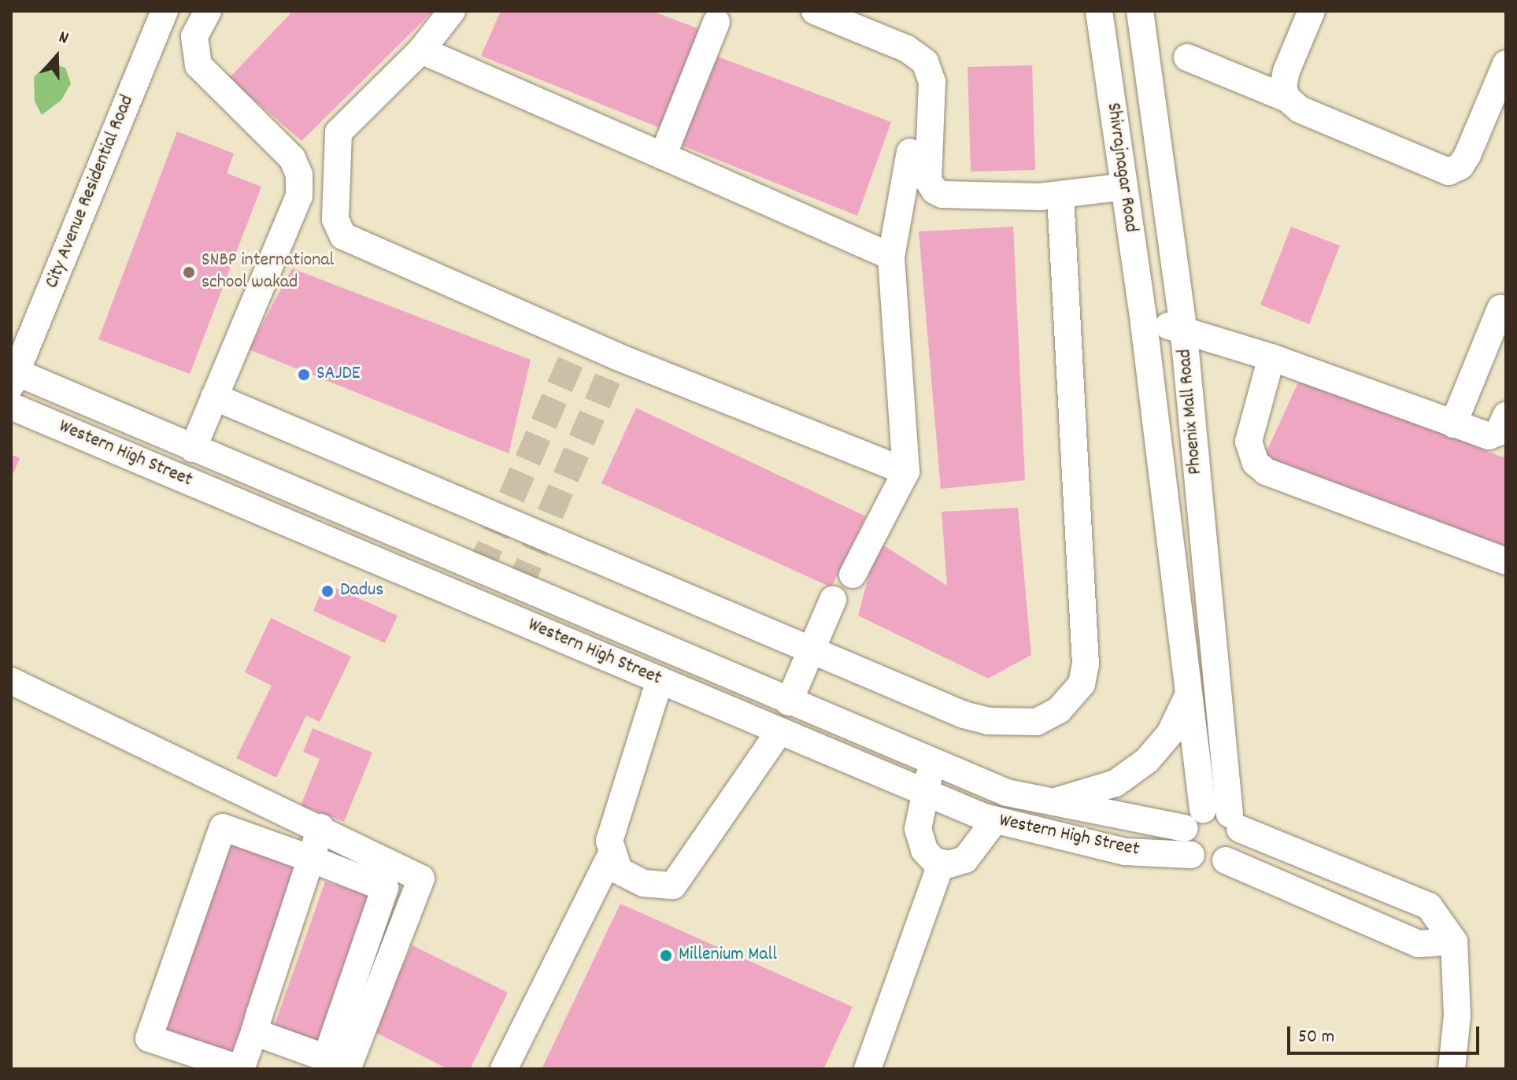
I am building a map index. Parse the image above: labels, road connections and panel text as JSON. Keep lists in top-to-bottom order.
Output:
{
  "streets": {
    "street": [
      "Shivrajnagar Road",
      "City Avenue Residential Road",
      "Phoenix Mall Road",
      "Western High Street"
    ]
  },
  "crossings": [
    ["Shivrajnagar Road", "Phoenix Mall Road"],
    ["City Avenue Residential Road", "Western High Street"],
    ["Phoenix Mall Road", "Western High Street"]
  ],
  "places": [
    "SNBP international school wakad",
    "SAJDE",
    "Dadus",
    "Millenium Mall"
  ],
  "scale_bar": "50 m",
  "north": "top"
}
